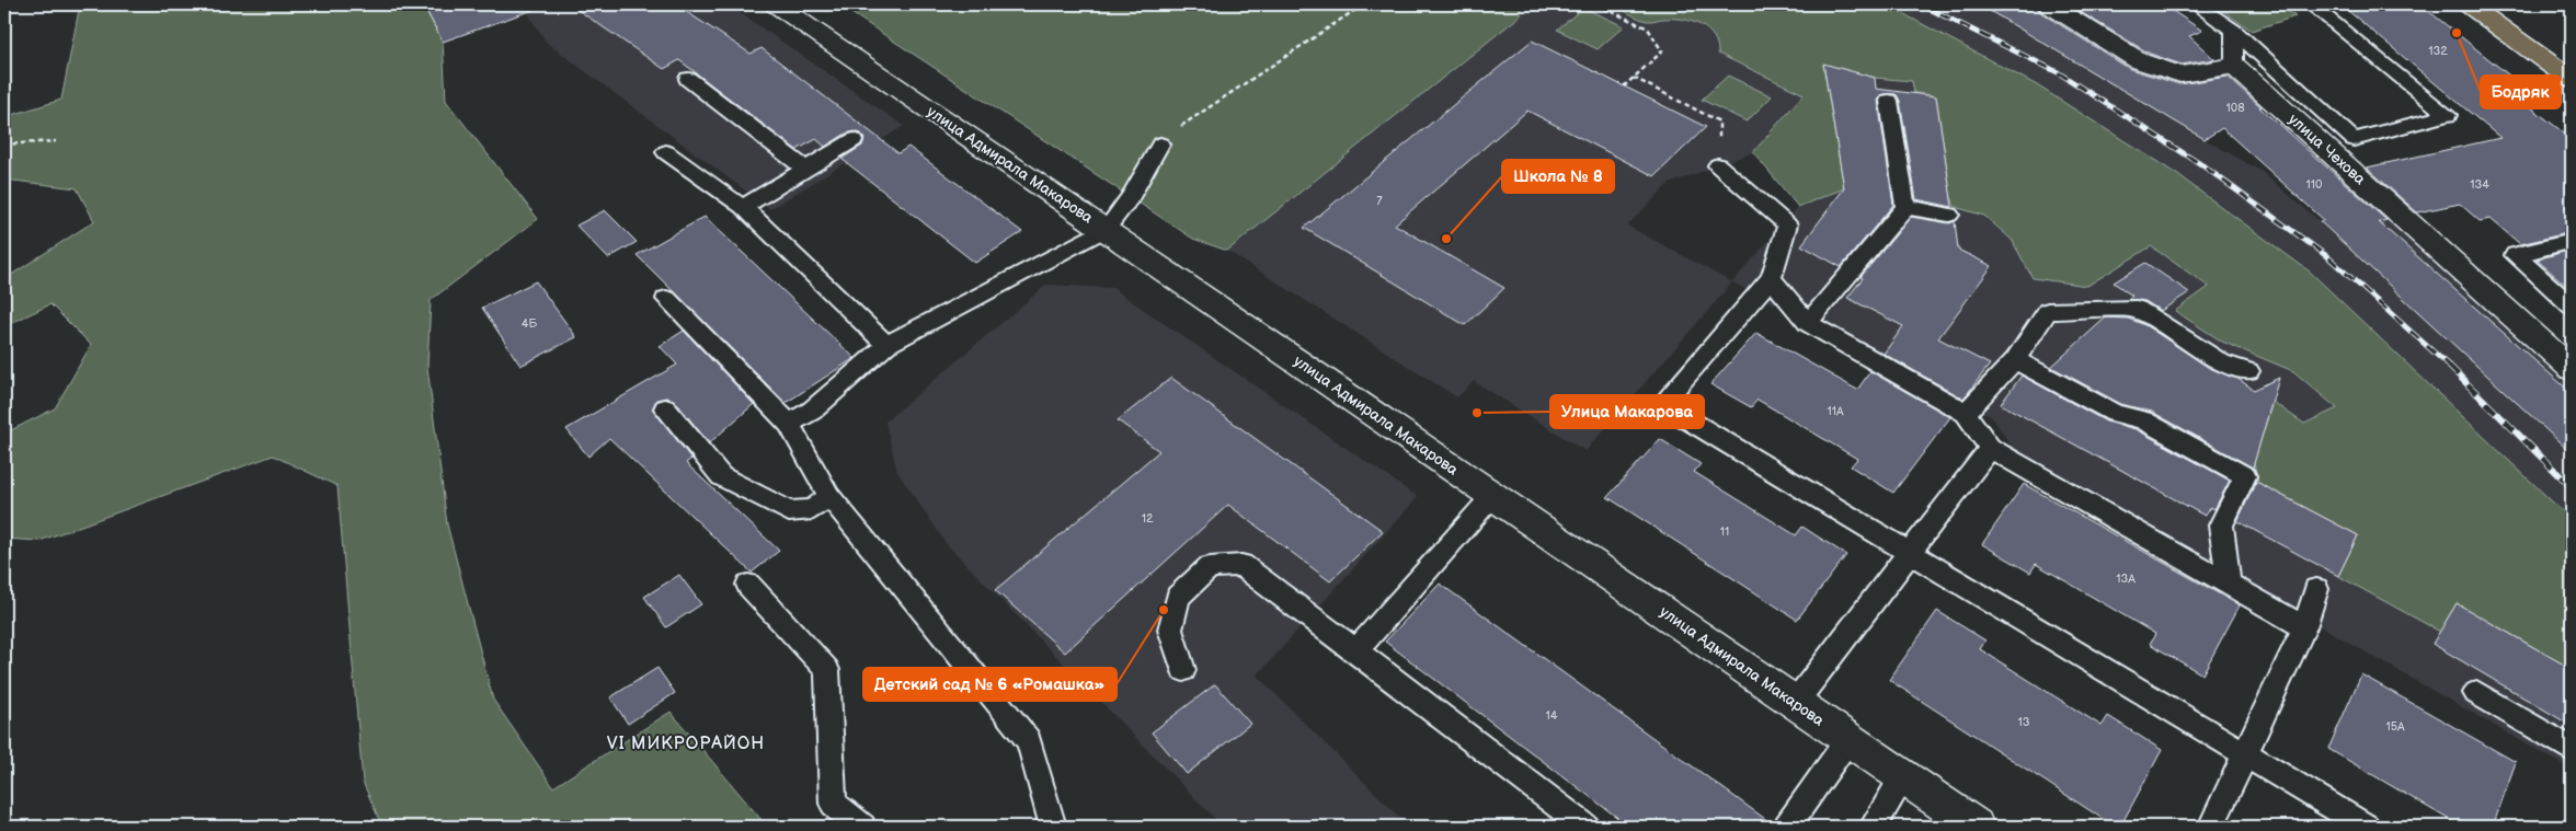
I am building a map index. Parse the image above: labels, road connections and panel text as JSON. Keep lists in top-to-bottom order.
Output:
{
  "streets": {
    "main road": ["улица Чехова", "улица Адмирала Макарова"]
  },
  "districts": ["VI МИКРОРАЙОН"],
  "places": [
    "Бодряк",
    "Школа № 8",
    "Улица Макарова",
    "Детский сад № 6 «Ромашка»"
  ],
  "house_numbers": [
    "132",
    "108",
    "110",
    "134",
    "7",
    "4Б",
    "11А",
    "12",
    "11",
    "13А",
    "14",
    "13",
    "15А"
  ]
}
